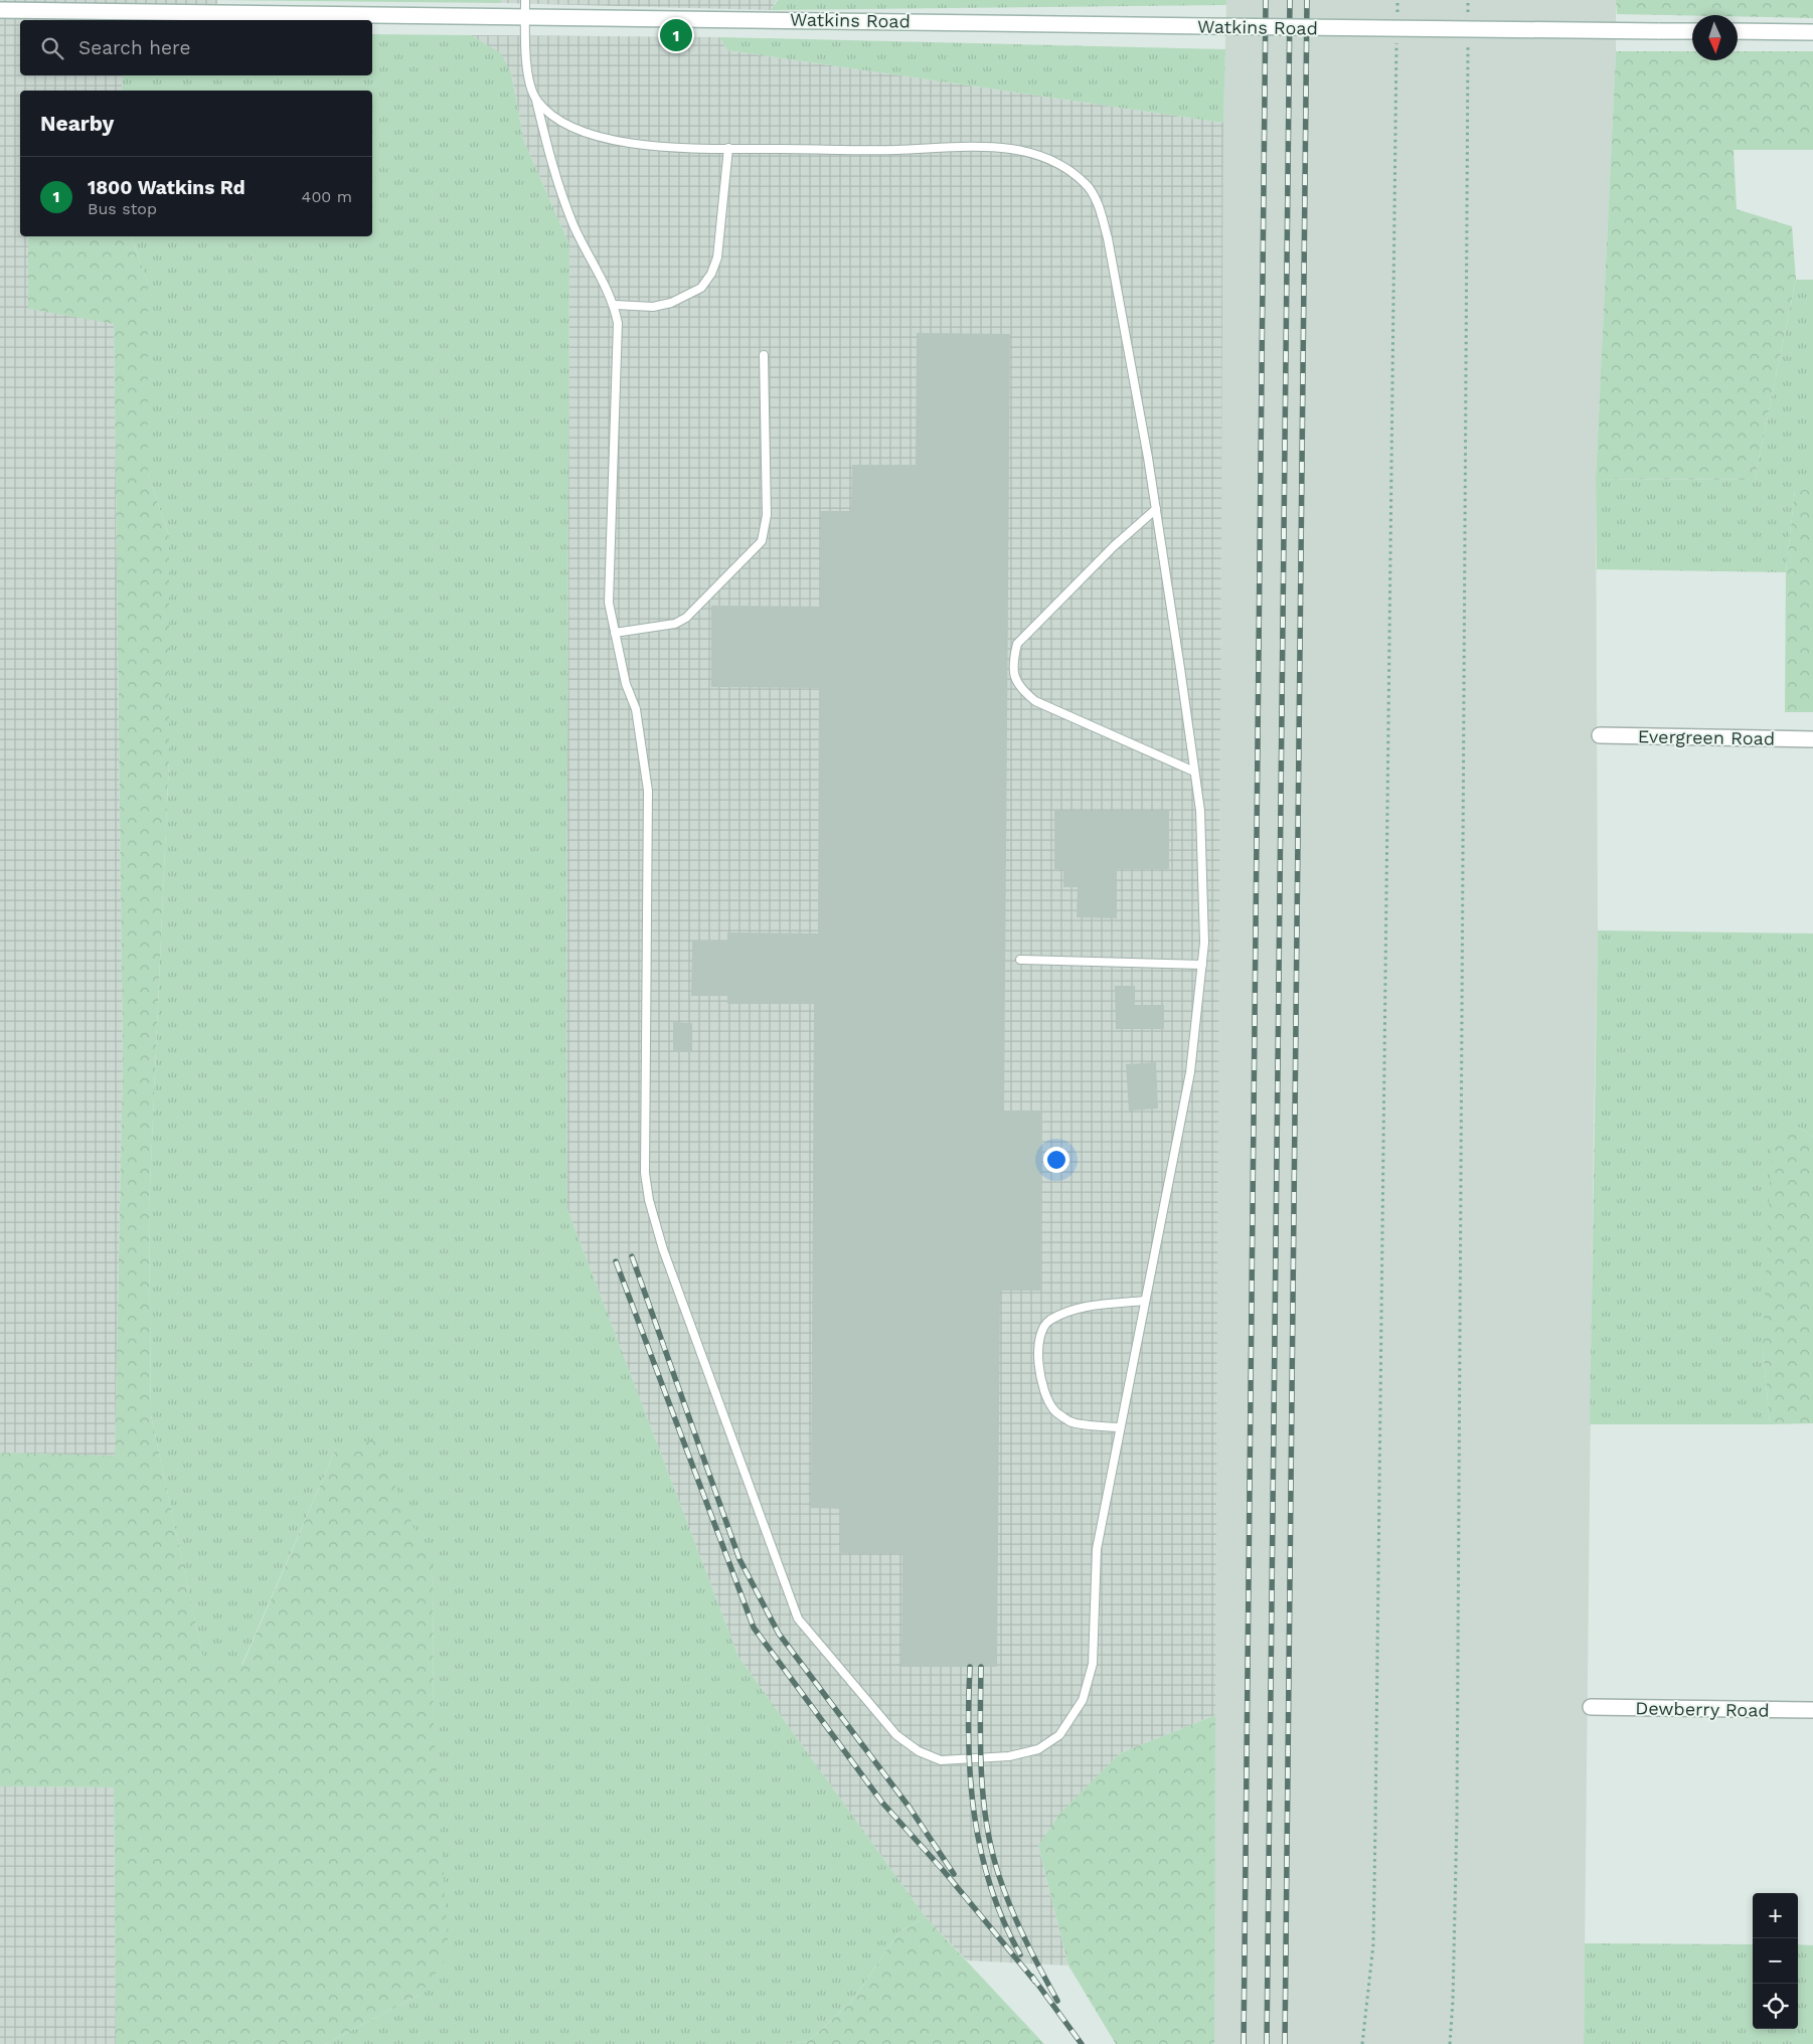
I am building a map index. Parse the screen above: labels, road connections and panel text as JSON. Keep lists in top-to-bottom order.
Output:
{
  "streets": {
    "street": ["Watkins Road", "Evergreen Road", "Dewberry Road"]
  },
  "north": "bottom",
  "page": {
    "pins": "1",
    "search": "Search here",
    "heading": "Nearby",
    "list": [
      {
        "mark": "1",
        "name": "1800 Watkins Rd",
        "note": "Bus stop",
        "value": "400 m"
      }
    ],
    "map_buttons": ["+", "−"]
  }
}
